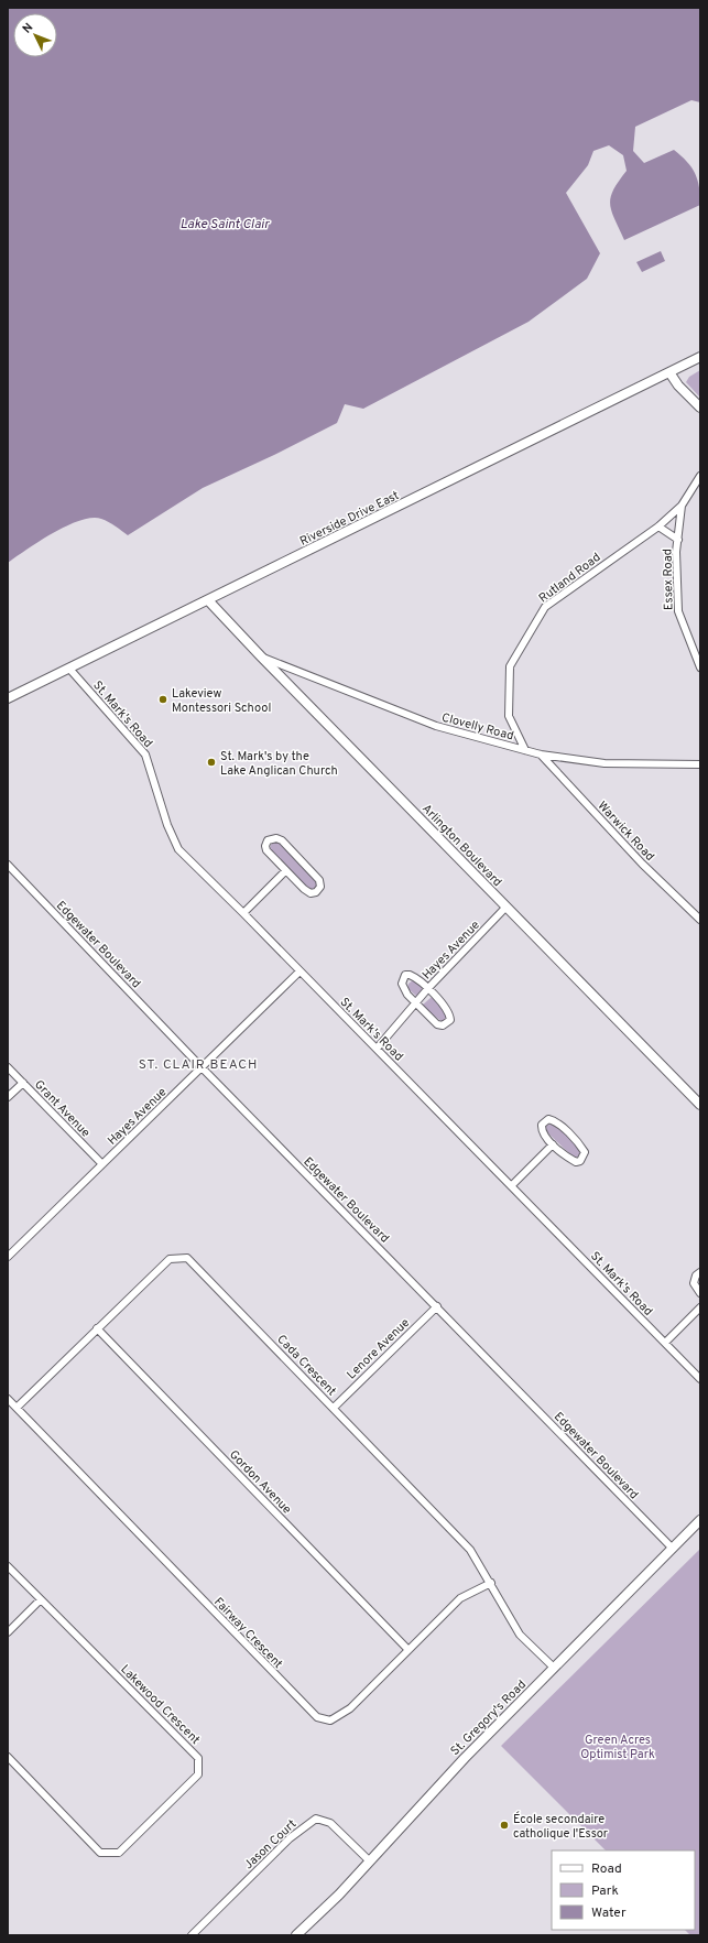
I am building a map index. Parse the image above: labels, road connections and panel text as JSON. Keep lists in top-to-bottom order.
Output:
{
  "streets": {
    "street": [
      "Riverside Drive East",
      "Rutland Road",
      "Essex Road",
      "St. Mark's Road",
      "Clovelly Road",
      "Warwick Road",
      "Arlington Boulevard",
      "Edgewater Boulevard",
      "Hayes Avenue",
      "Grant Avenue",
      "Lenore Avenue",
      "Cada Crescent",
      "Gordon Avenue",
      "Fairway Crescent",
      "Lakewood Crescent",
      "St. Gregory's Road",
      "Jason Court"
    ]
  },
  "crossings": [
    ["Riverside Drive East", "St. Mark's Road"],
    ["Riverside Drive East", "Arlington Boulevard"],
    ["Rutland Road", "Essex Road"],
    ["Rutland Road", "Clovelly Road"],
    ["St. Mark's Road", "Hayes Avenue"],
    ["Clovelly Road", "Warwick Road"],
    ["Clovelly Road", "Arlington Boulevard"],
    ["Arlington Boulevard", "Hayes Avenue"],
    ["Edgewater Boulevard", "Hayes Avenue"],
    ["Edgewater Boulevard", "Lenore Avenue"],
    ["Edgewater Boulevard", "St. Gregory's Road"],
    ["Hayes Avenue", "Grant Avenue"],
    ["Lenore Avenue", "Cada Crescent"],
    ["Cada Crescent", "Gordon Avenue"],
    ["Cada Crescent", "Fairway Crescent"],
    ["Cada Crescent", "St. Gregory's Road"],
    ["Gordon Avenue", "Fairway Crescent"],
    ["St. Gregory's Road", "Jason Court"]
  ],
  "districts": ["ST. CLAIR BEACH"],
  "water": ["Lake Saint Clair"],
  "parks": ["Green Acres Optimist Park"],
  "places": ["Lakeview Montessori School", "St. Mark's by the Lake Anglican Church", "École secondaire catholique l'Essor"],
  "legend": ["Road", "Park", "Water"],
  "north": "top left"
}
